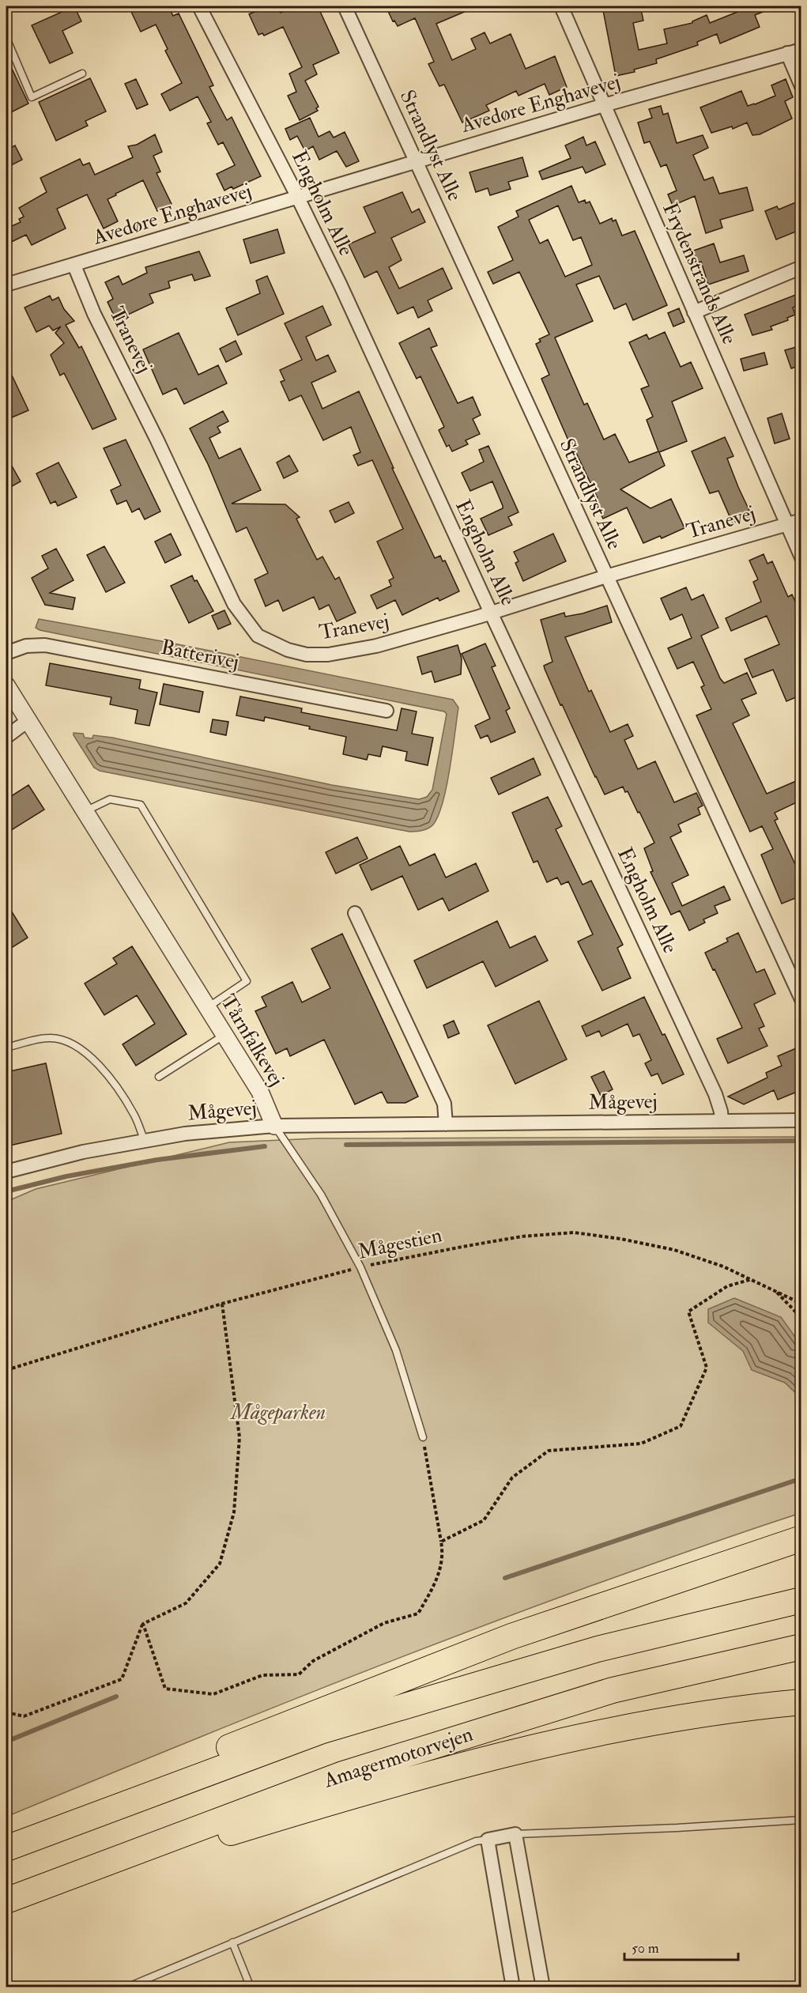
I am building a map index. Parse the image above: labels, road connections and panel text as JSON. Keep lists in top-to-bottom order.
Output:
{
  "streets": {
    "highway": ["Amagermotorvejen"],
    "street": [
      "Avedøre Enghavevej",
      "Strandlyst Alle",
      "Engholm Alle",
      "Frydenstrands Alle",
      "Tranevej",
      "Batterivej",
      "Tårnfalkevej",
      "Mågevej"
    ],
    "path": ["Mågestien"]
  },
  "crossings": [
    ["Avedøre Enghavevej", "Strandlyst Alle"],
    ["Avedøre Enghavevej", "Engholm Alle"],
    ["Avedøre Enghavevej", "Frydenstrands Alle"],
    ["Avedøre Enghavevej", "Tranevej"],
    ["Strandlyst Alle", "Tranevej"],
    ["Engholm Alle", "Tranevej"],
    ["Engholm Alle", "Mågevej"],
    ["Frydenstrands Alle", "Tranevej"],
    ["Tårnfalkevej", "Mågevej"],
    ["Tårnfalkevej", "Mågestien"]
  ],
  "parks": ["Mågeparken"],
  "scale_bar": "50 m"
}
